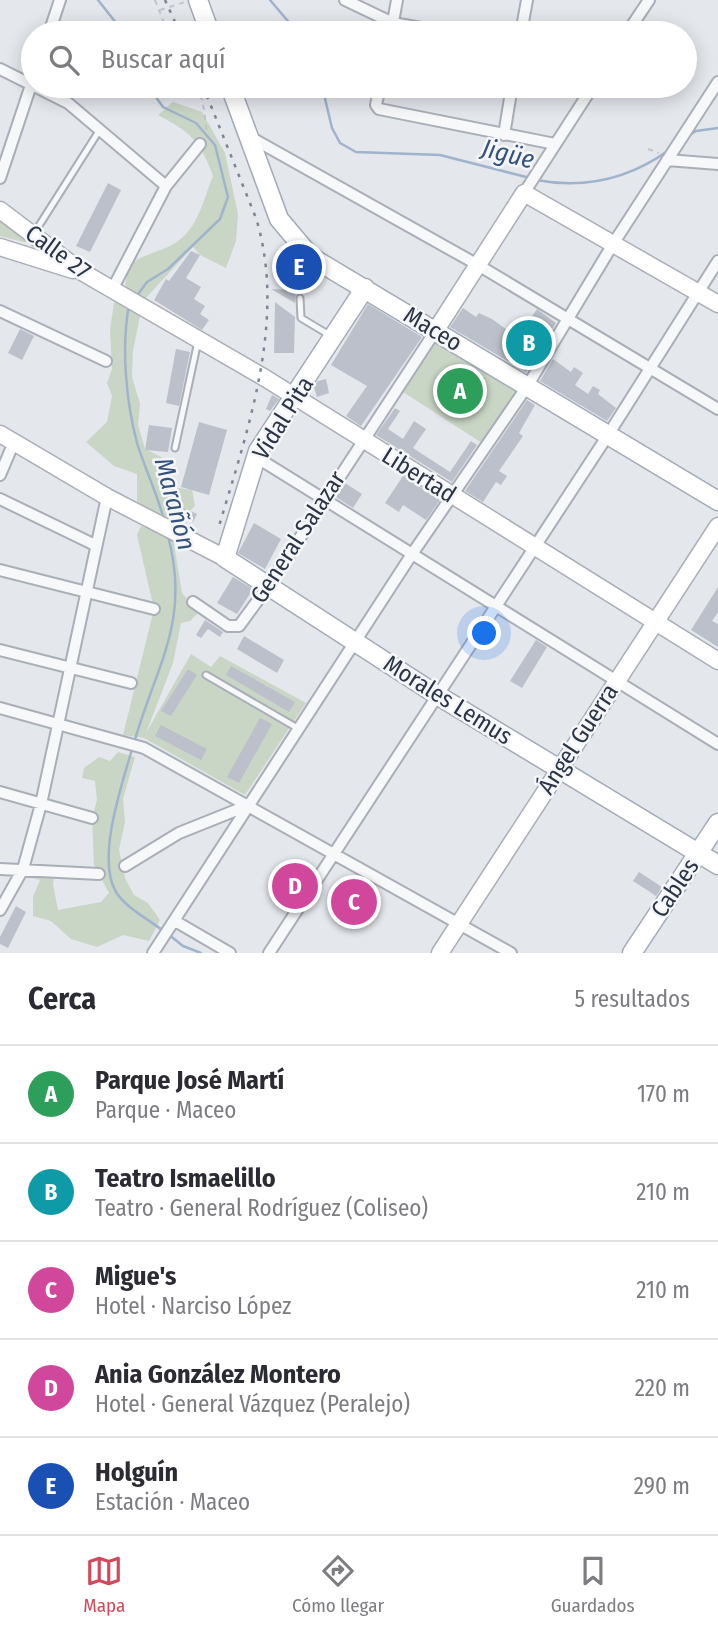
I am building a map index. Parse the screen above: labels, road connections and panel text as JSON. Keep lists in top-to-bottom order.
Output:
{
  "streets": {
    "main road": [
      "Maceo",
      "Vidal Pita",
      "Morales Lemus",
      "Cables"
    ],
    "street": [
      "Calle 27",
      "Libertad",
      "General Salazar",
      "Ángel Guerra"
    ]
  },
  "crossings": [
    ["Calle 27", "Libertad"],
    ["Maceo", "Vidal Pita"],
    ["Maceo", "General Salazar"],
    ["Vidal Pita", "Libertad"],
    ["Vidal Pita", "Morales Lemus"],
    ["Libertad", "General Salazar"],
    ["Libertad", "Ángel Guerra"],
    ["General Salazar", "Morales Lemus"],
    ["Morales Lemus", "Ángel Guerra"],
    ["Morales Lemus", "Cables"]
  ],
  "water": ["Jigüe", "Marañón"],
  "page": {
    "search": "Buscar aquí",
    "pins": [
      "E",
      "B",
      "A",
      "D",
      "C"
    ],
    "heading": ["Cerca", "5 resultados"],
    "list": [
      {
        "mark": "A",
        "name": "Parque José Martí",
        "note": "Parque · Maceo",
        "value": "170 m"
      },
      {
        "mark": "B",
        "name": "Teatro Ismaelillo",
        "note": "Teatro · General Rodríguez (Coliseo)",
        "value": "210 m"
      },
      {
        "mark": "C",
        "name": "Migue's",
        "note": "Hotel · Narciso López",
        "value": "210 m"
      },
      {
        "mark": "D",
        "name": "Ania González Montero",
        "note": "Hotel · General Vázquez (Peralejo)",
        "value": "220 m"
      },
      {
        "mark": "E",
        "name": "Holguín",
        "note": "Estación · Maceo",
        "value": "290 m"
      }
    ],
    "nav": ["Mapa", "Cómo llegar", "Guardados"]
  }
}
